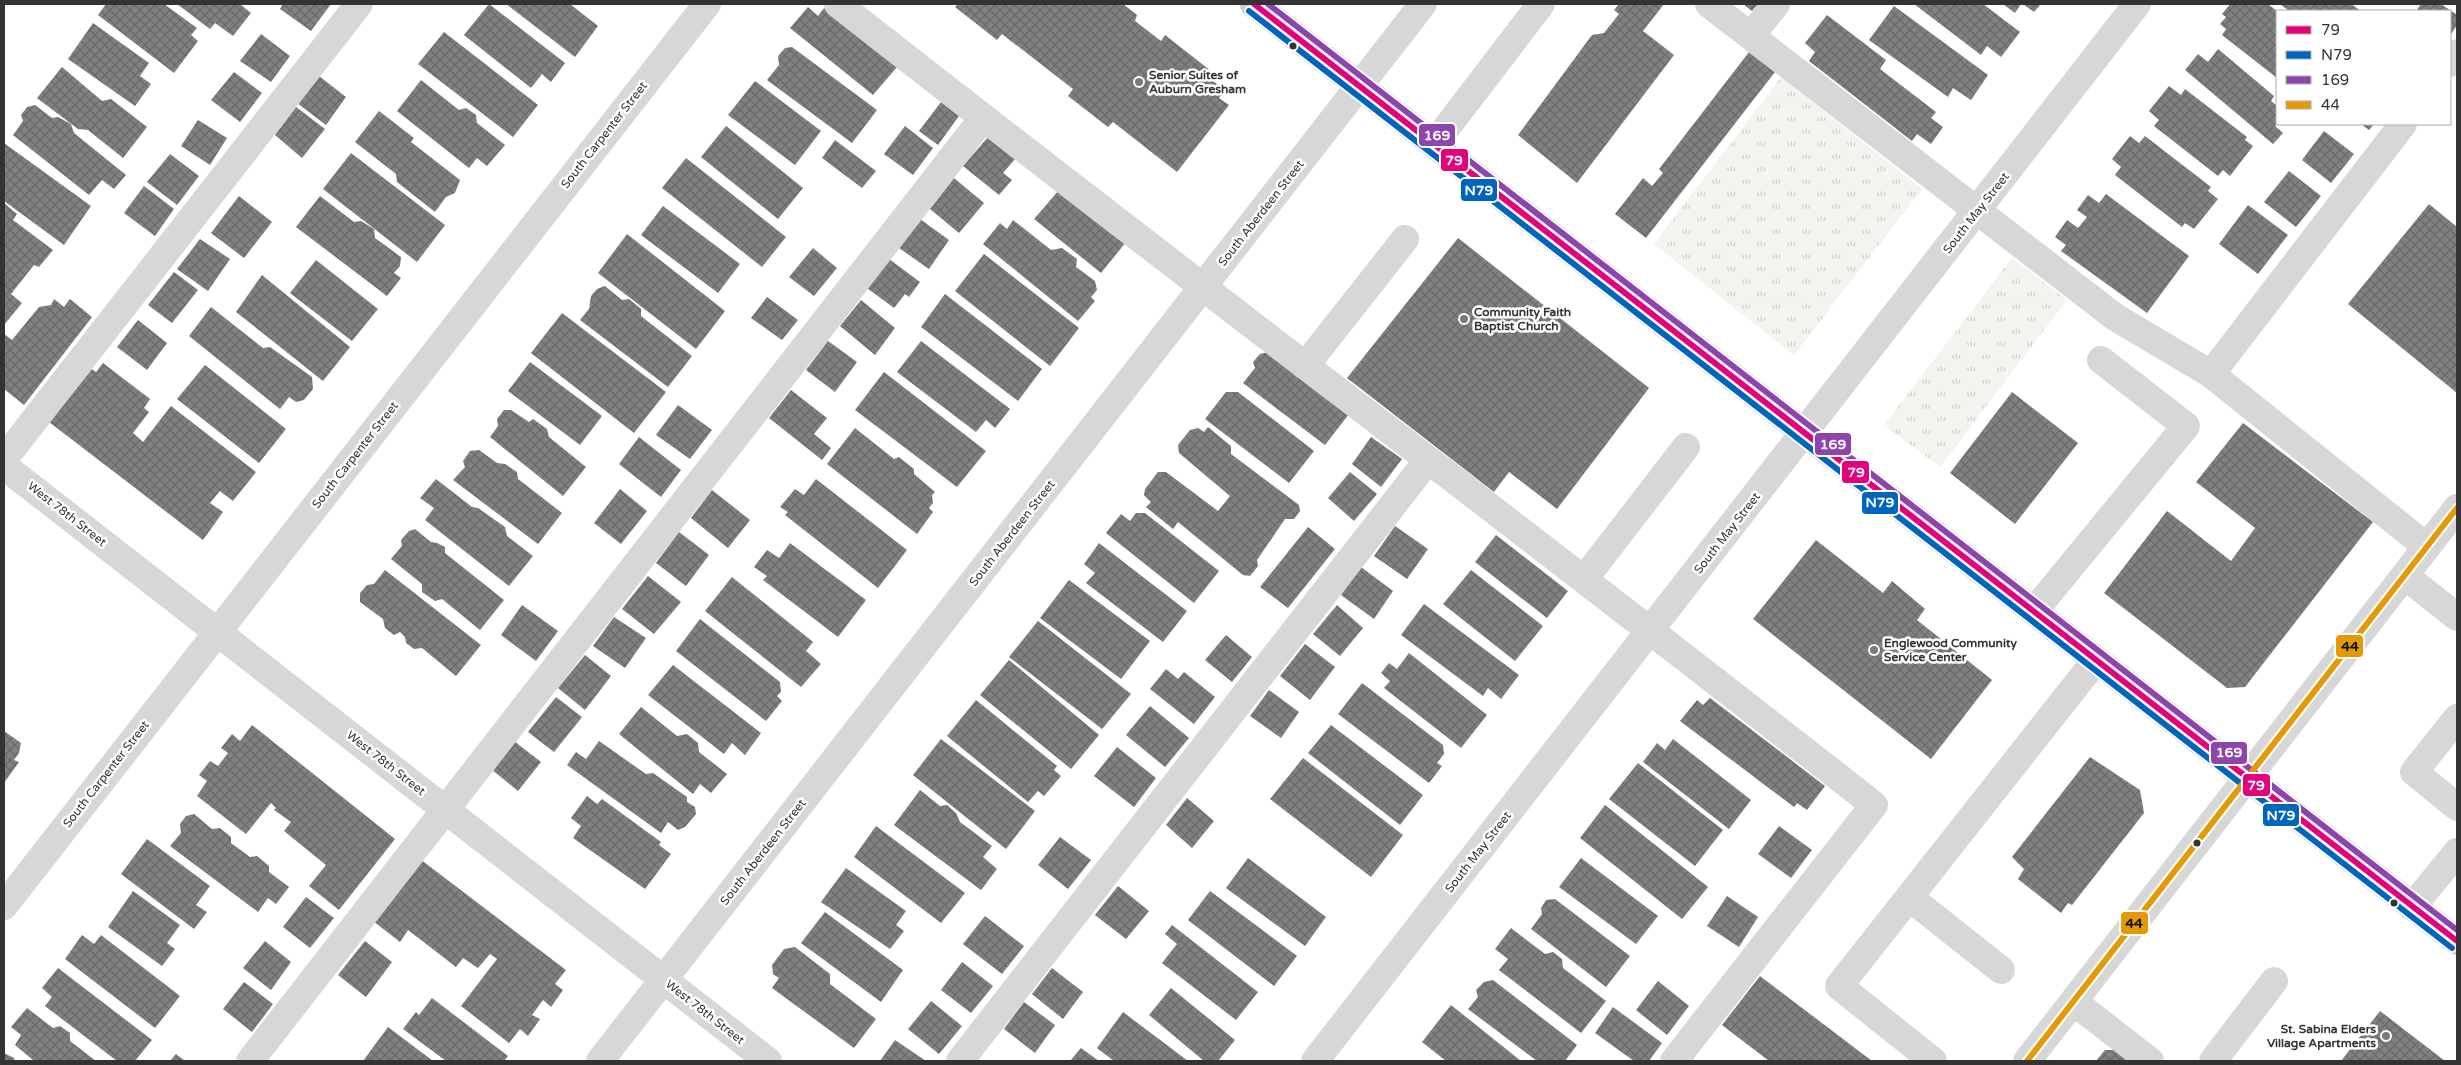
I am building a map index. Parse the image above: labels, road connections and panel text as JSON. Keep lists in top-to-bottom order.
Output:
{
  "streets": {
    "street": [
      "South Carpenter Street",
      "South Aberdeen Street",
      "South May Street",
      "West 78th Street"
    ]
  },
  "crossings": [
    ["South Carpenter Street", "West 78th Street"],
    ["South Aberdeen Street", "West 78th Street"]
  ],
  "places": [
    "Senior Suites of Auburn Gresham",
    "Community Faith Baptist Church",
    "Englewood Community Service Center",
    "St. Sabina Elders Village Apartments"
  ],
  "lines": [
    "transit line 79",
    "transit line 169",
    "transit line N79",
    "transit line 44"
  ],
  "legend": [
    "79",
    "N79",
    "169",
    "44"
  ]
}
